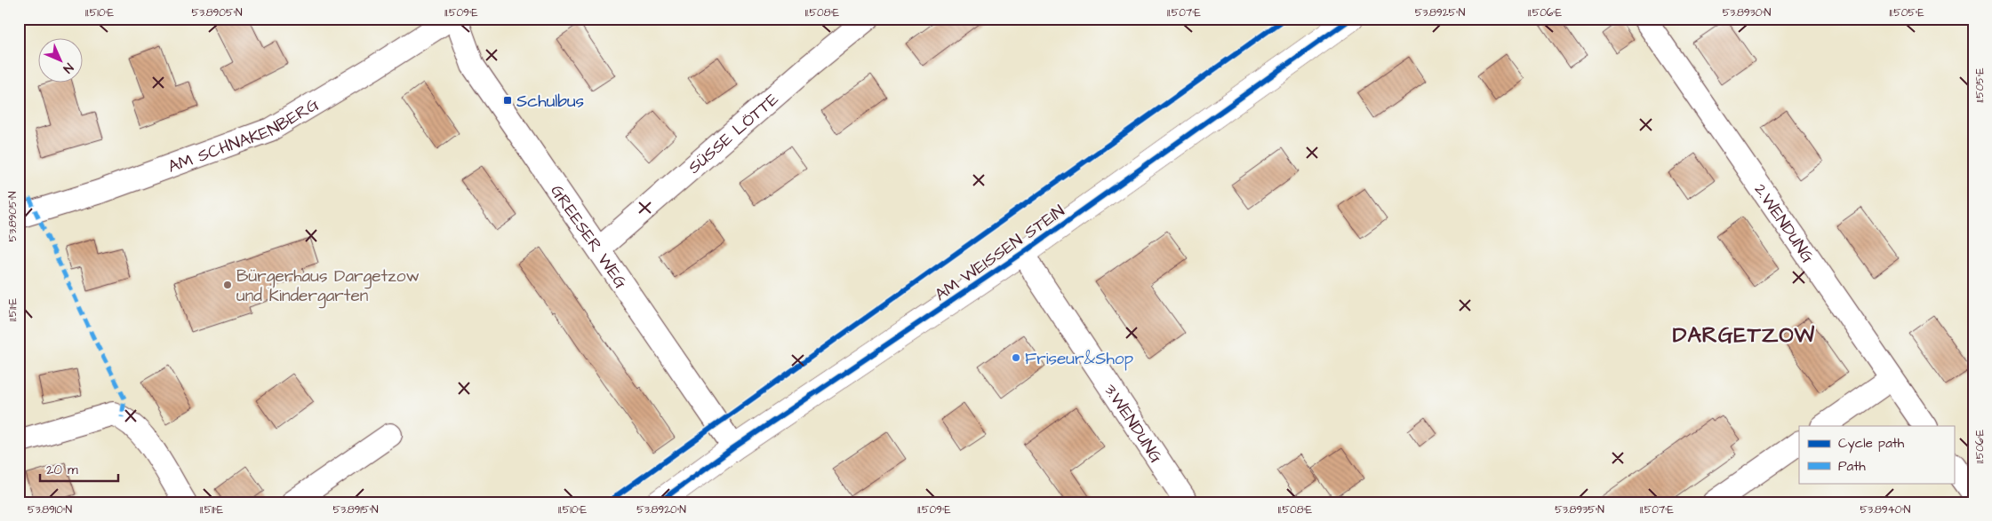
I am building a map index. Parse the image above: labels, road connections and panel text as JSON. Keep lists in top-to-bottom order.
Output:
{
  "streets": {
    "street": [
      "SÜSSE LÖTTE",
      "AM SCHNAKENBERG",
      "2.WENDUNG",
      "GREESER WEG",
      "AM WEISSEN STEIN",
      "3.WENDUNG"
    ]
  },
  "crossings": [
    ["SÜSSE LÖTTE", "GREESER WEG"],
    ["GREESER WEG", "AM WEISSEN STEIN"],
    ["AM WEISSEN STEIN", "3.WENDUNG"]
  ],
  "districts": ["DARGETZOW"],
  "places": {
    "transit": ["Schulbus"],
    "other": ["Bürgerhaus Dargetzow und Kindergarten", "Friseur&Shop"]
  },
  "legend": ["Cycle path", "Path"],
  "scale_bar": "20 m",
  "north": "bottom right",
  "coordinates": [
    "11.510°E",
    "53.8905°N",
    "11.509°E",
    "11.508°E",
    "11.507°E",
    "53.8925°N",
    "11.506°E",
    "53.8930°N",
    "11.505°E",
    "11.511°E",
    "53.8910°N",
    "53.8915°N",
    "53.8920°N",
    "53.8935°N",
    "53.8940°N"
  ]
}
